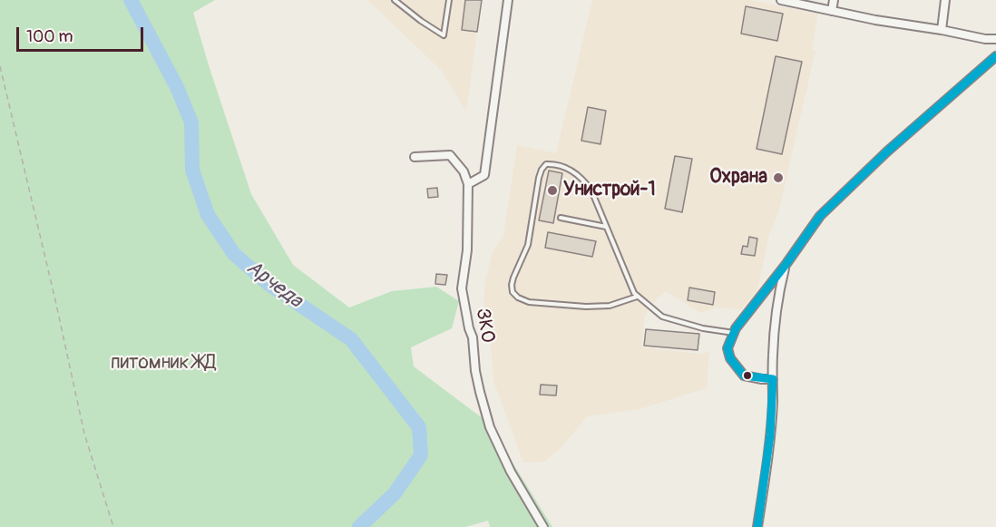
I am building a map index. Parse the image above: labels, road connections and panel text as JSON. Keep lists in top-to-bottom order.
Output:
{
  "streets": {
    "street": ["ЗКО"]
  },
  "water": ["Арчеда"],
  "parks": ["питомник ЖД"],
  "places": ["Охрана", "Унистрой-1"],
  "scale_bar": "100 m"
}
